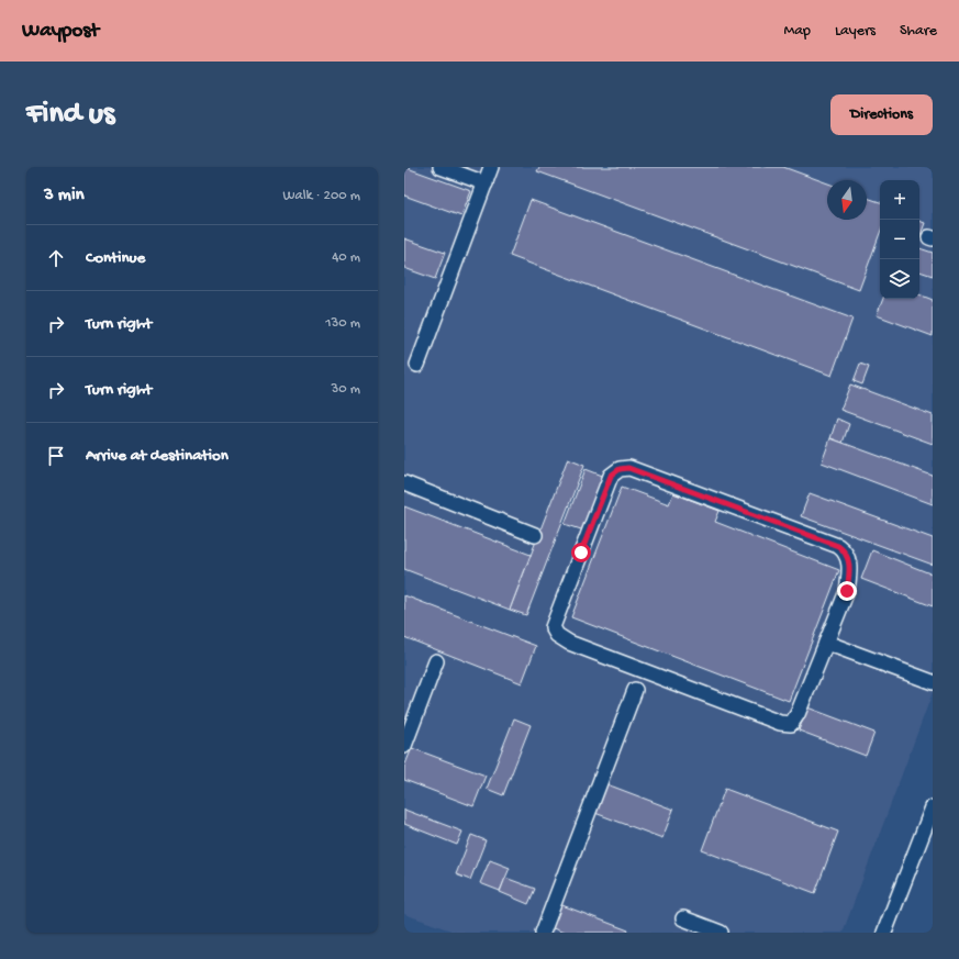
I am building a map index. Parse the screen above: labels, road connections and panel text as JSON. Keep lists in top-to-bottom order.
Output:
{
  "north": "bottom",
  "page": {
    "header": "Waypost",
    "nav": ["Map", "Layers", "Share"],
    "buttons": "Directions",
    "title": "Find us",
    "heading": ["3 min", "Walk · 200 m"],
    "map_buttons": ["+", "−"],
    "list": [
      ["Continue", "40 m"],
      ["Turn right", "130 m"],
      ["Turn right", "30 m"],
      "Arrive at destination"
    ]
  }
}
